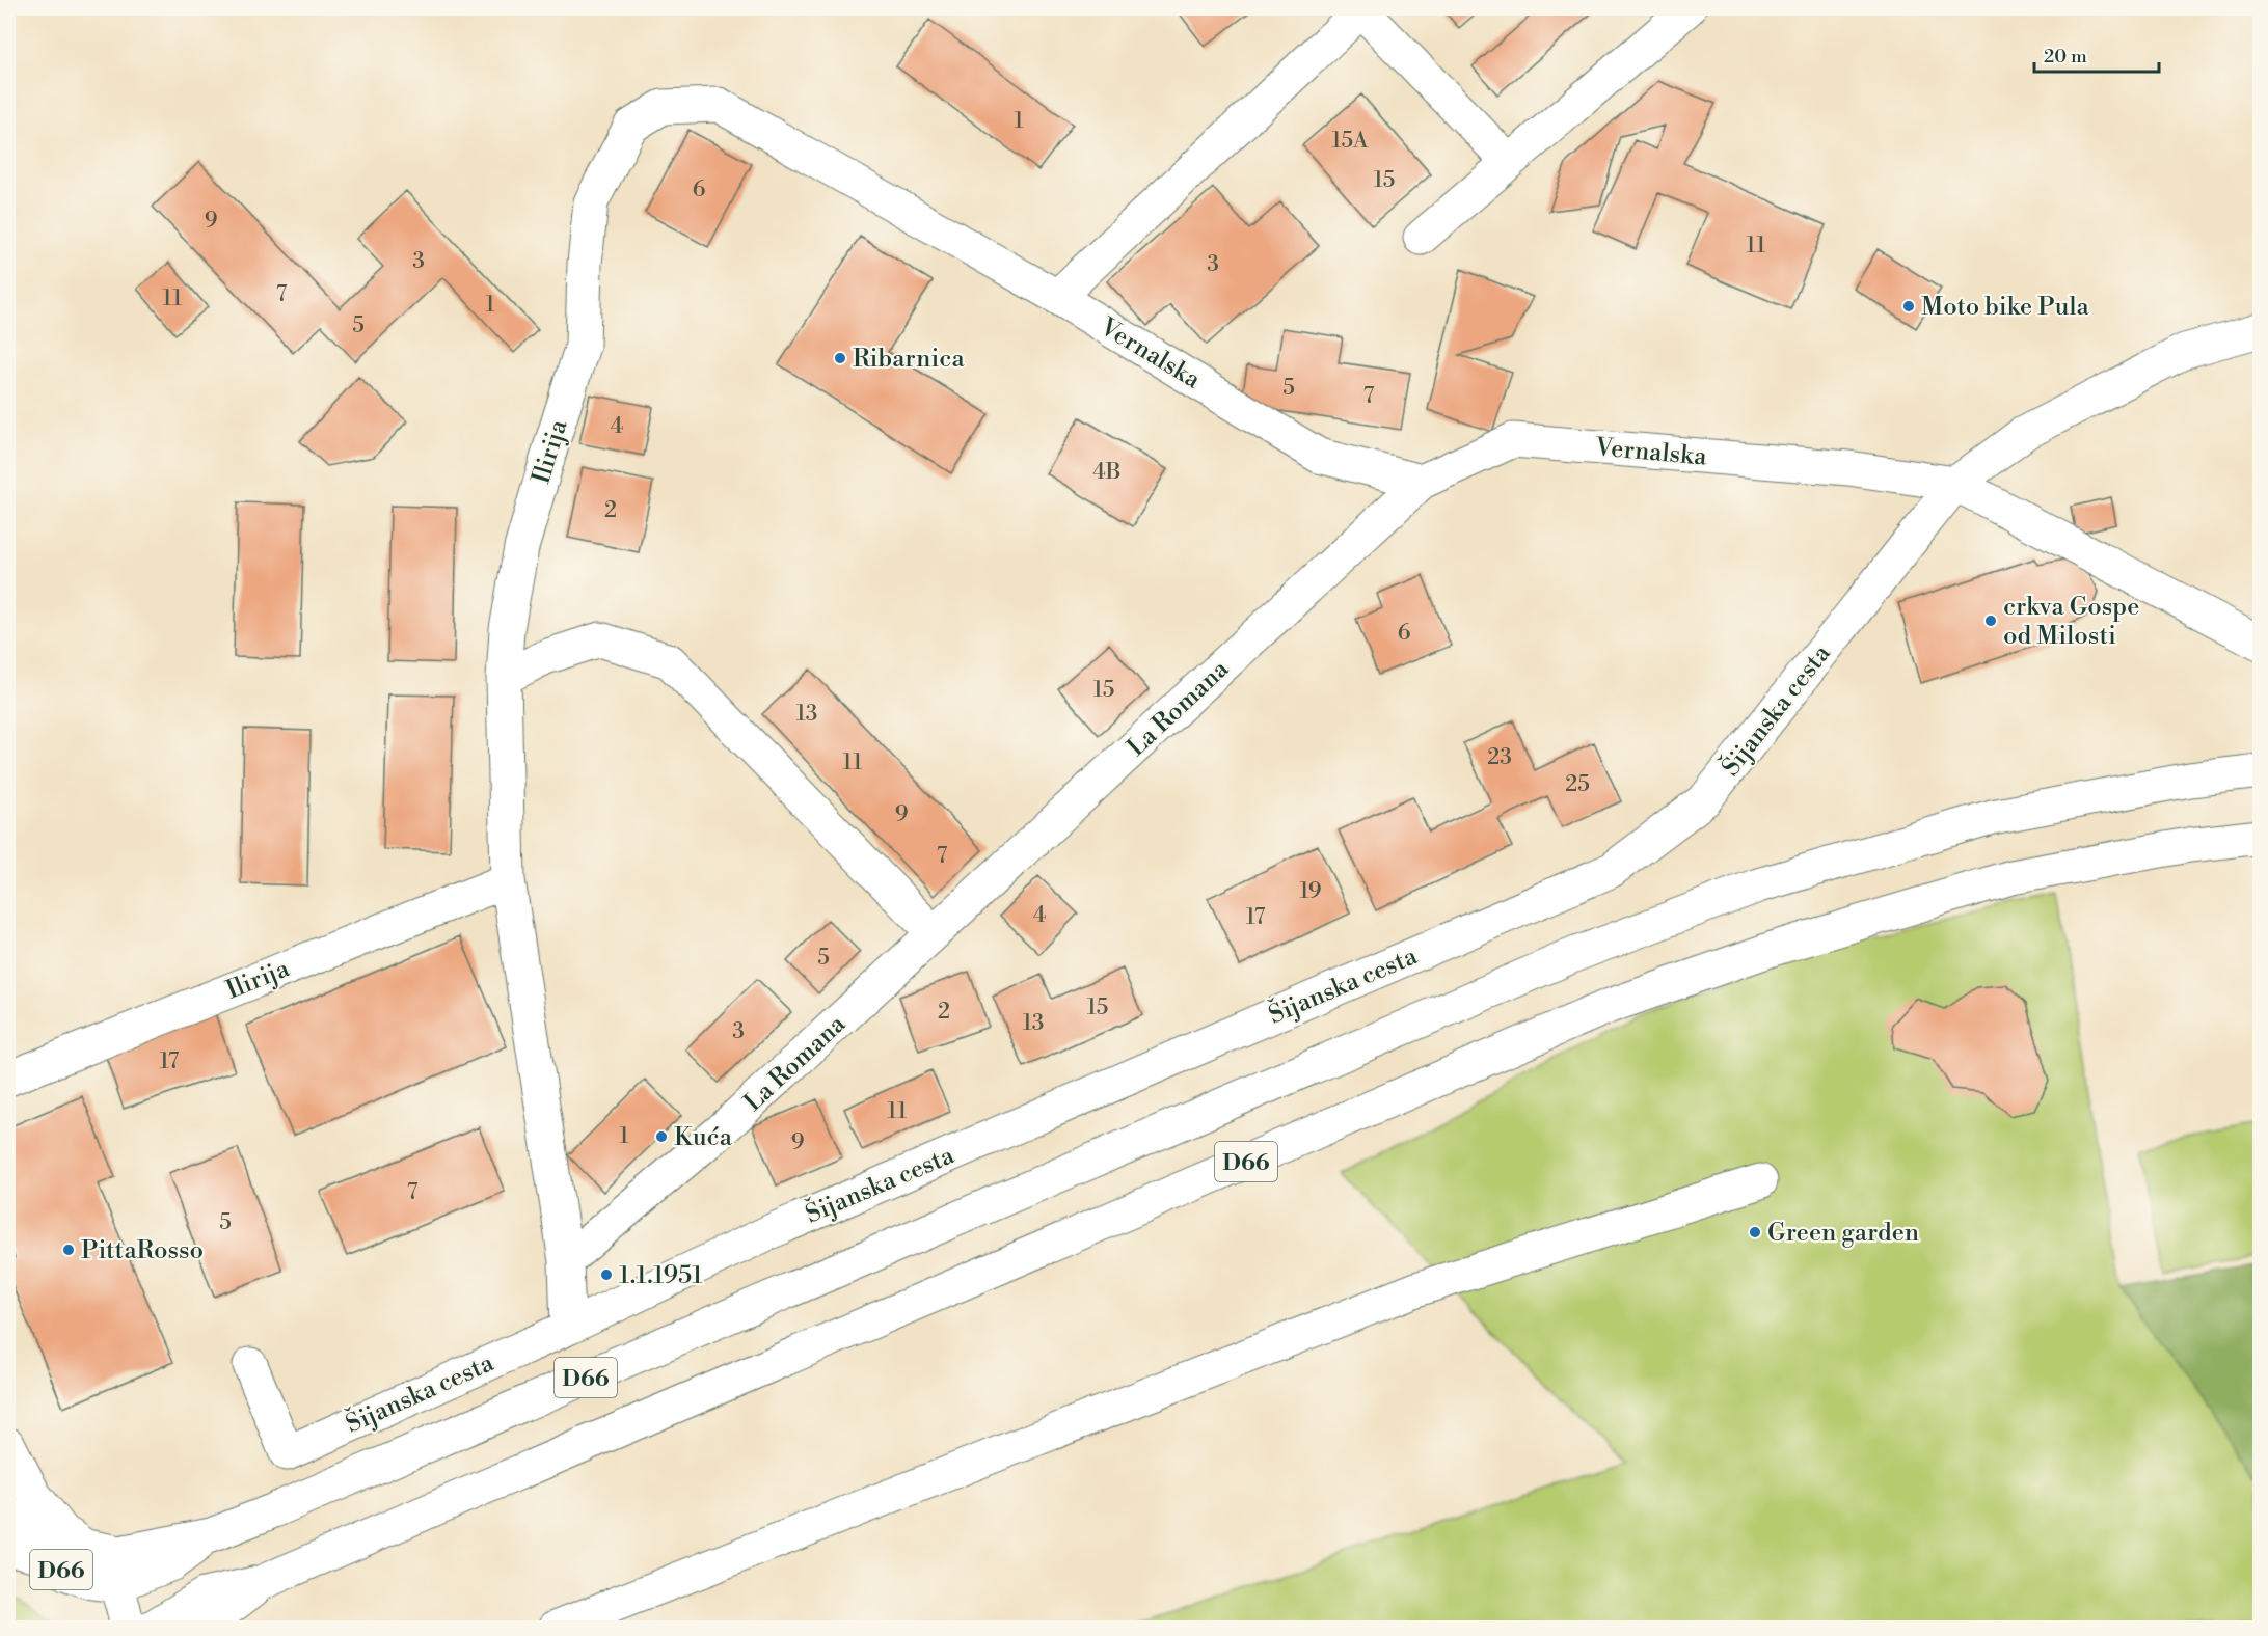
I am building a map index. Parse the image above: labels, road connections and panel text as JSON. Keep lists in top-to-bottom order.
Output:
{
  "streets": {
    "street": [
      "Vernalska",
      "Ilirija",
      "La Romana",
      "Šijanska cesta",
      "D66"
    ]
  },
  "crossings": [
    ["Vernalska", "Ilirija"],
    ["Vernalska", "La Romana"],
    ["Vernalska", "Šijanska cesta"],
    ["Ilirija", "La Romana"]
  ],
  "places": [
    "Moto bike Pula",
    "Ribarnica",
    "crkva Gospe od Milosti",
    "Kuća",
    "Green garden",
    "PittaRosso",
    "1.1.1951"
  ],
  "house_numbers": [
    "1",
    "15A",
    "15",
    "6",
    "9",
    "11",
    "3",
    "3",
    "7",
    "11",
    "1",
    "5",
    "5",
    "7",
    "4",
    "4B",
    "2",
    "6",
    "15",
    "13",
    "23",
    "11",
    "25",
    "9",
    "7",
    "19",
    "4",
    "17",
    "5",
    "15",
    "2",
    "13",
    "3",
    "17",
    "11",
    "1",
    "9",
    "7",
    "5"
  ],
  "scale_bar": "20 m"
}
